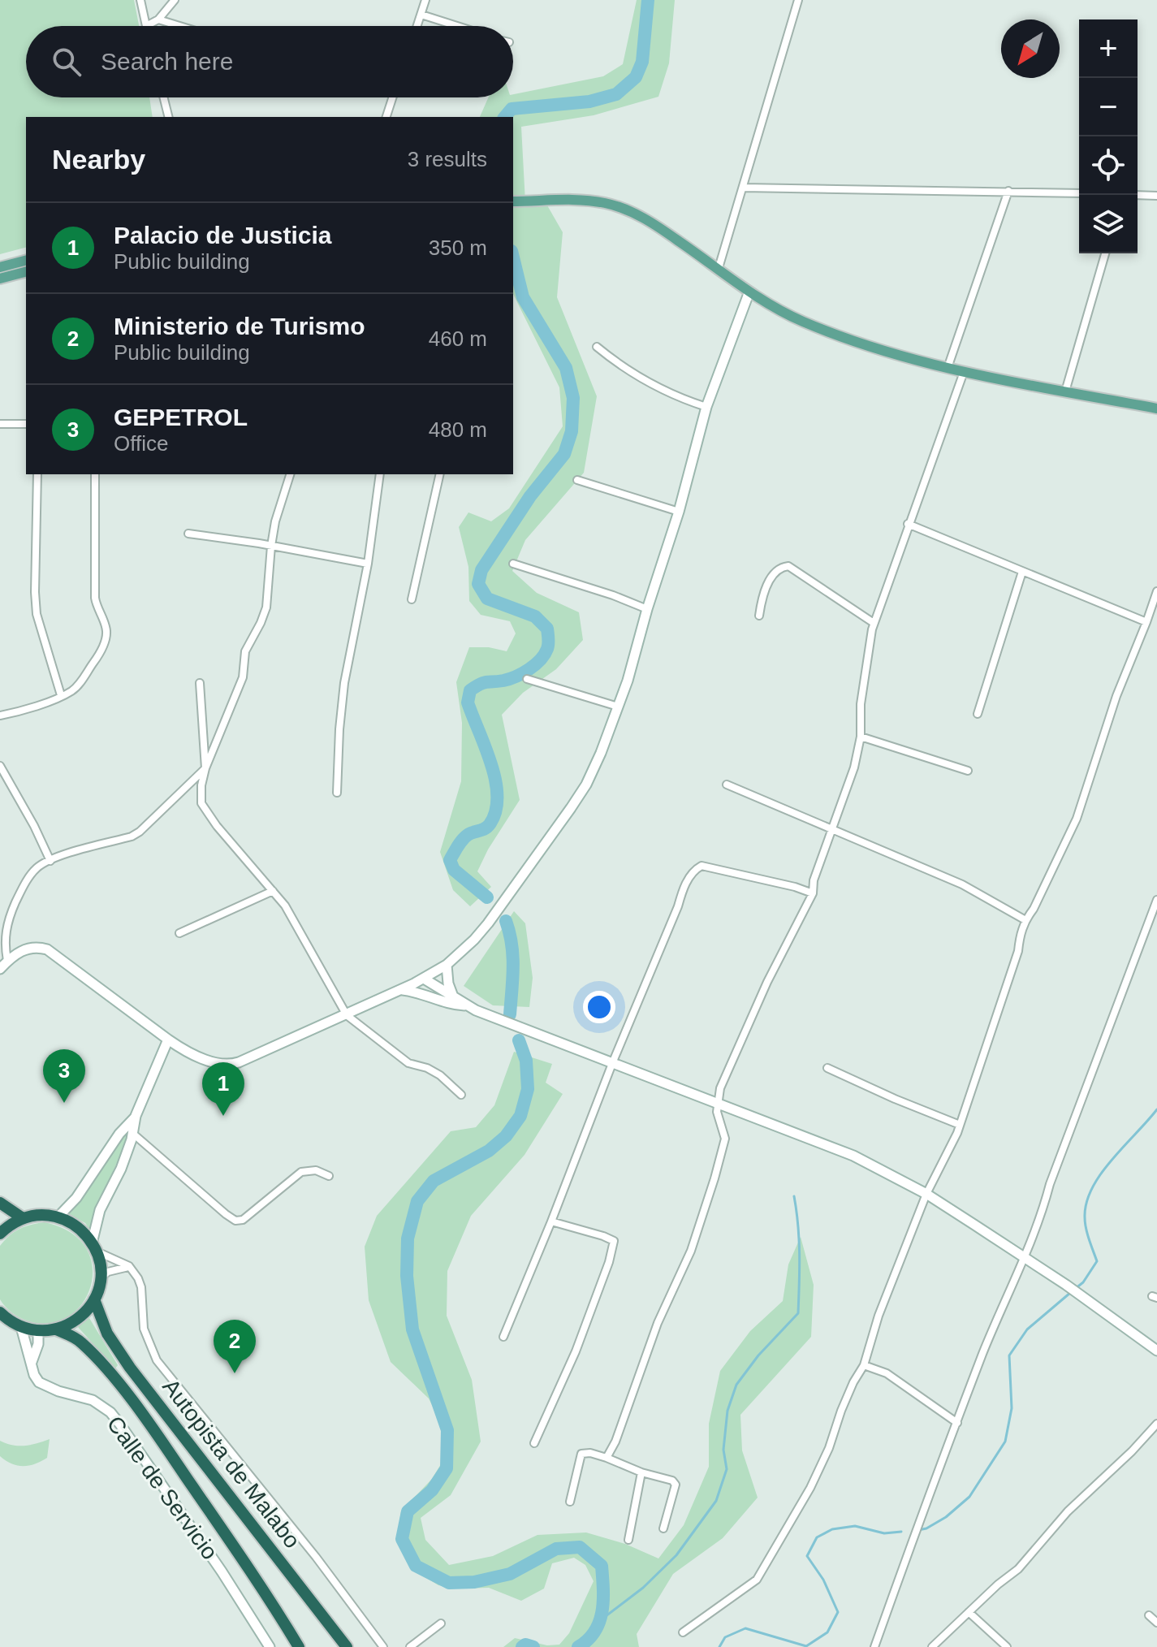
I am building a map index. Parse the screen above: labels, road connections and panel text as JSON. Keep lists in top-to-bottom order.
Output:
{
  "streets": {
    "highway": ["Autopista de Malabo"],
    "street": ["Calle de Servicio"]
  },
  "north": "bottom left",
  "page": {
    "map_buttons": ["+", "−"],
    "search": "Search here",
    "heading": ["Nearby", "3 results"],
    "list": [
      {
        "mark": "1",
        "name": "Palacio de Justicia",
        "note": "Public building",
        "value": "350 m"
      },
      {
        "mark": "2",
        "name": "Ministerio de Turismo",
        "note": "Public building",
        "value": "460 m"
      },
      {
        "mark": "3",
        "name": "GEPETROL",
        "note": "Office",
        "value": "480 m"
      }
    ],
    "pins": ["3", "1", "2"]
  }
}
